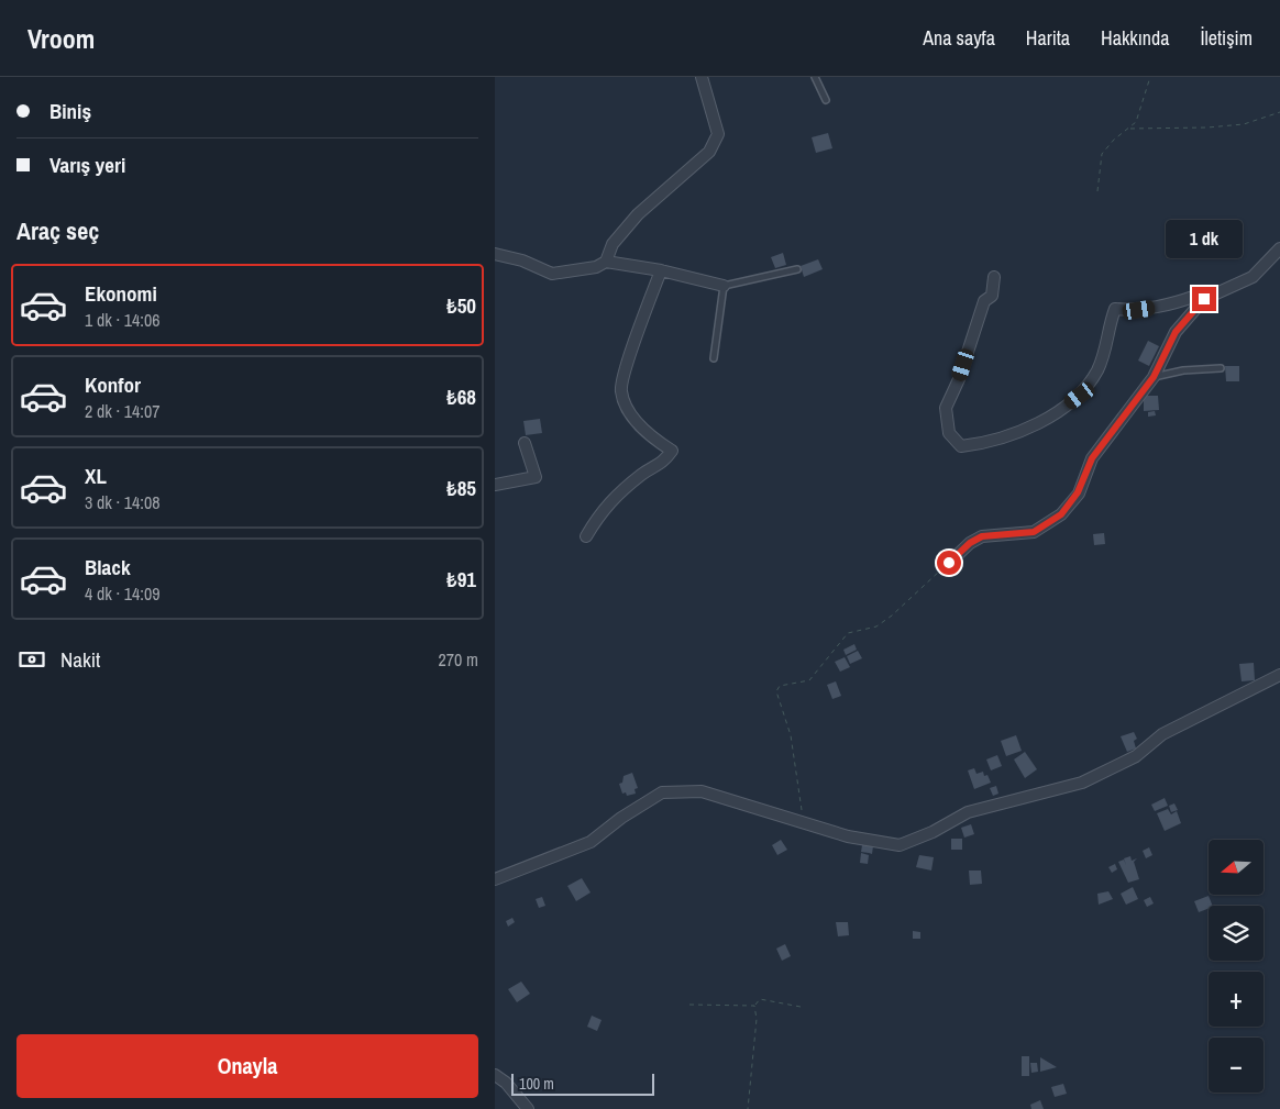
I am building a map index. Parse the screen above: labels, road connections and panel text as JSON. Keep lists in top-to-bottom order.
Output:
{
  "scale_bar": "100 m",
  "north": "left",
  "page": {
    "header": "Vroom",
    "nav": [
      "Ana sayfa",
      "Harita",
      "Hakkında",
      "İletişim"
    ],
    "banner": ["Biniş", "Varış yeri"],
    "heading": "Araç seç",
    "bubble": "1 dk",
    "list": [
      {
        "name": "Ekonomi",
        "note": "1 dk · 14:06",
        "value": "₺50"
      },
      {
        "name": "Konfor",
        "note": "2 dk · 14:07",
        "value": "₺68"
      },
      {
        "name": "XL",
        "note": "3 dk · 14:08",
        "value": "₺85"
      },
      {
        "name": "Black",
        "note": "4 dk · 14:09",
        "value": "₺91"
      }
    ],
    "pay": ["Nakit", "270 m"],
    "map_buttons": ["+", "−"],
    "buttons": "Onayla",
    "scale": "100 m"
  }
}
